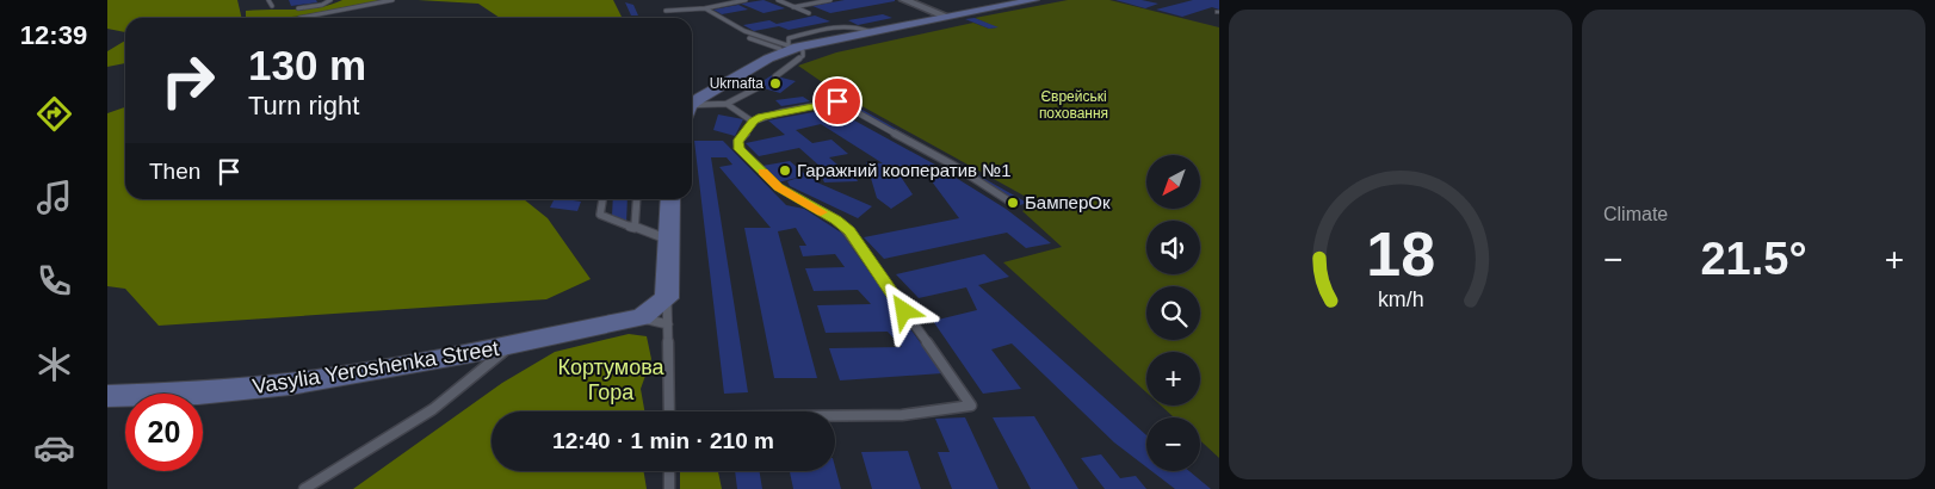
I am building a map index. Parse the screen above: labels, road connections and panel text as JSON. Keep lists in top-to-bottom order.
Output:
{
  "streets": {
    "main road": ["Vasylia Yeroshenka Street"]
  },
  "parks": ["Єврейські поховання", "Кортумова Гора"],
  "places": ["Ukrnafta", "Гаражний кооператив №1", "БамперОк"],
  "north": "bottom left",
  "page": {
    "tabs": "12:39",
    "tile": "Climate",
    "turn": ["130 m", "Turn right"],
    "then": "Then",
    "map_buttons": ["+", "−"],
    "heat": ["−", "21.5°", "+"],
    "limit": "20",
    "trip": "12:40 · 1 min · 210 m",
    "gauge": ["18", "km/h"]
  }
}
